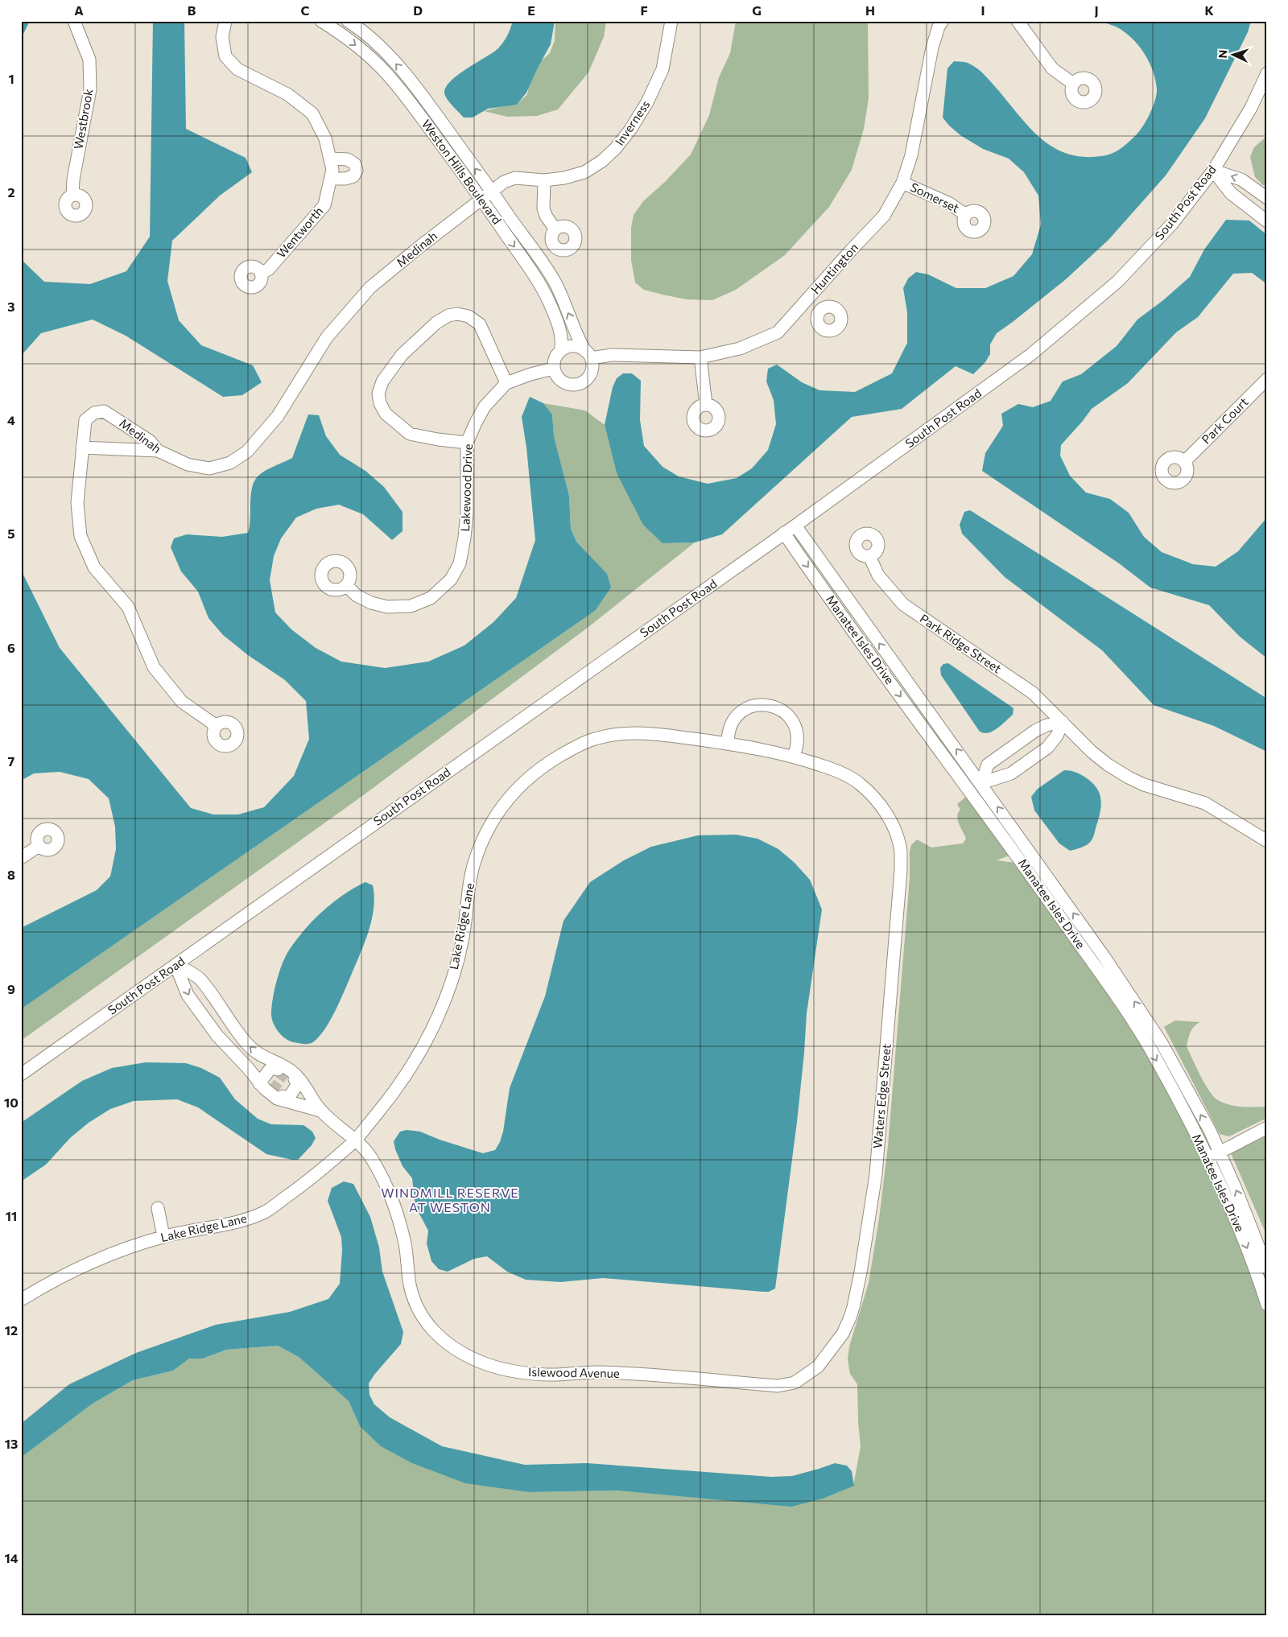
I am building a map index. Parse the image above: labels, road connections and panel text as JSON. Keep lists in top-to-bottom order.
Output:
{
  "streets": {
    "street": [
      "Westbrook",
      "Inverness",
      "Weston Hills Boulevard",
      "Somerset",
      "South Post Road",
      "Wentworth",
      "Medinah",
      "Huntington",
      "Park Court",
      "Lakewood Drive",
      "Manatee Isles Drive",
      "Park Ridge Street",
      "Lake Ridge Lane",
      "Waters Edge Street",
      "Islewood Avenue"
    ]
  },
  "crossings": [
    ["Inverness", "Weston Hills Boulevard"],
    ["Inverness", "Medinah"],
    ["Weston Hills Boulevard", "Medinah"],
    ["Weston Hills Boulevard", "Huntington"],
    ["Weston Hills Boulevard", "Lakewood Drive"],
    ["Somerset", "Huntington"],
    ["South Post Road", "Manatee Isles Drive"],
    ["Huntington", "Lakewood Drive"],
    ["Lake Ridge Lane", "Waters Edge Street"],
    ["Lake Ridge Lane", "Islewood Avenue"],
    ["Waters Edge Street", "Islewood Avenue"]
  ],
  "districts": ["WINDMILL RESERVE AT WESTON"],
  "north": "left",
  "grid": {
    "columns": [
      "A",
      "B",
      "C",
      "D",
      "E",
      "F",
      "G",
      "H",
      "I",
      "J",
      "K"
    ],
    "rows": [
      "1",
      "2",
      "3",
      "4",
      "5",
      "6",
      "7",
      "8",
      "9",
      "10",
      "11",
      "12",
      "13",
      "14"
    ]
  }
}
